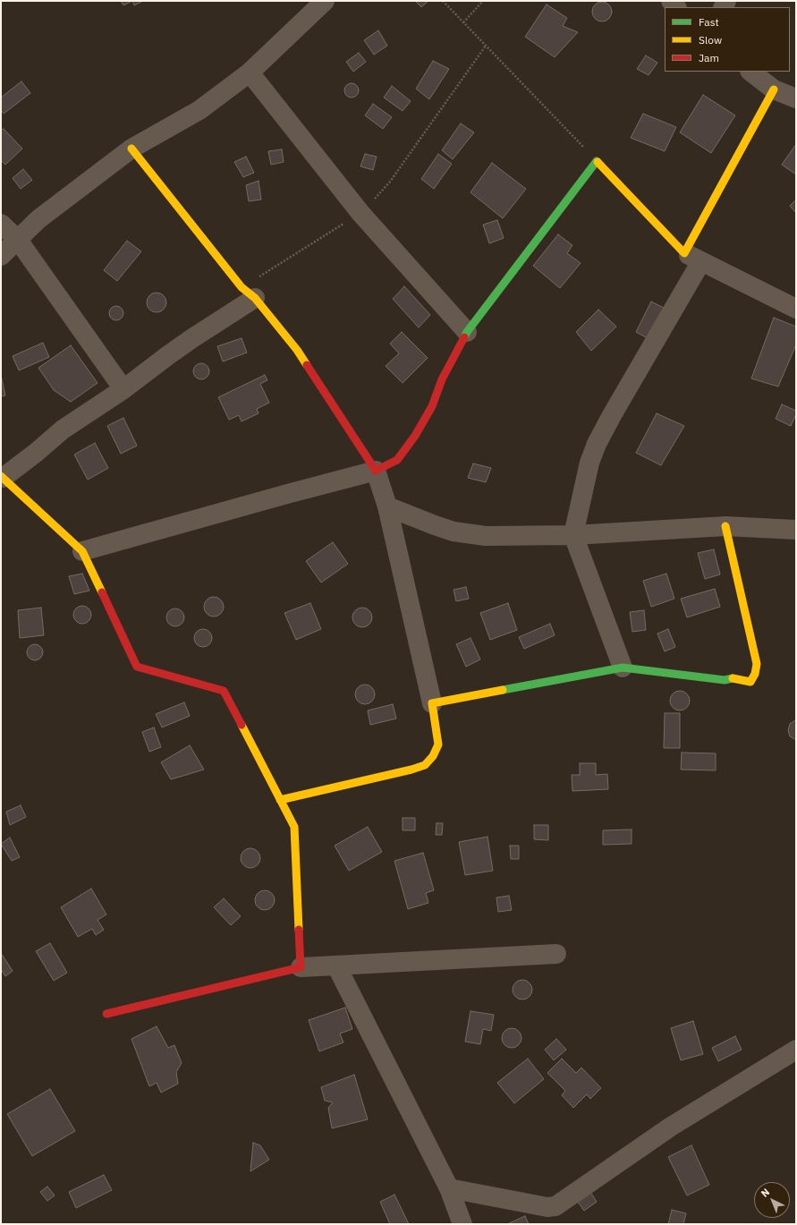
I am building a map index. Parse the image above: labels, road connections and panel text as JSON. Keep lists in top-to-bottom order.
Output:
{
  "legend": ["Fast", "Slow", "Jam"],
  "north": "top left"
}
